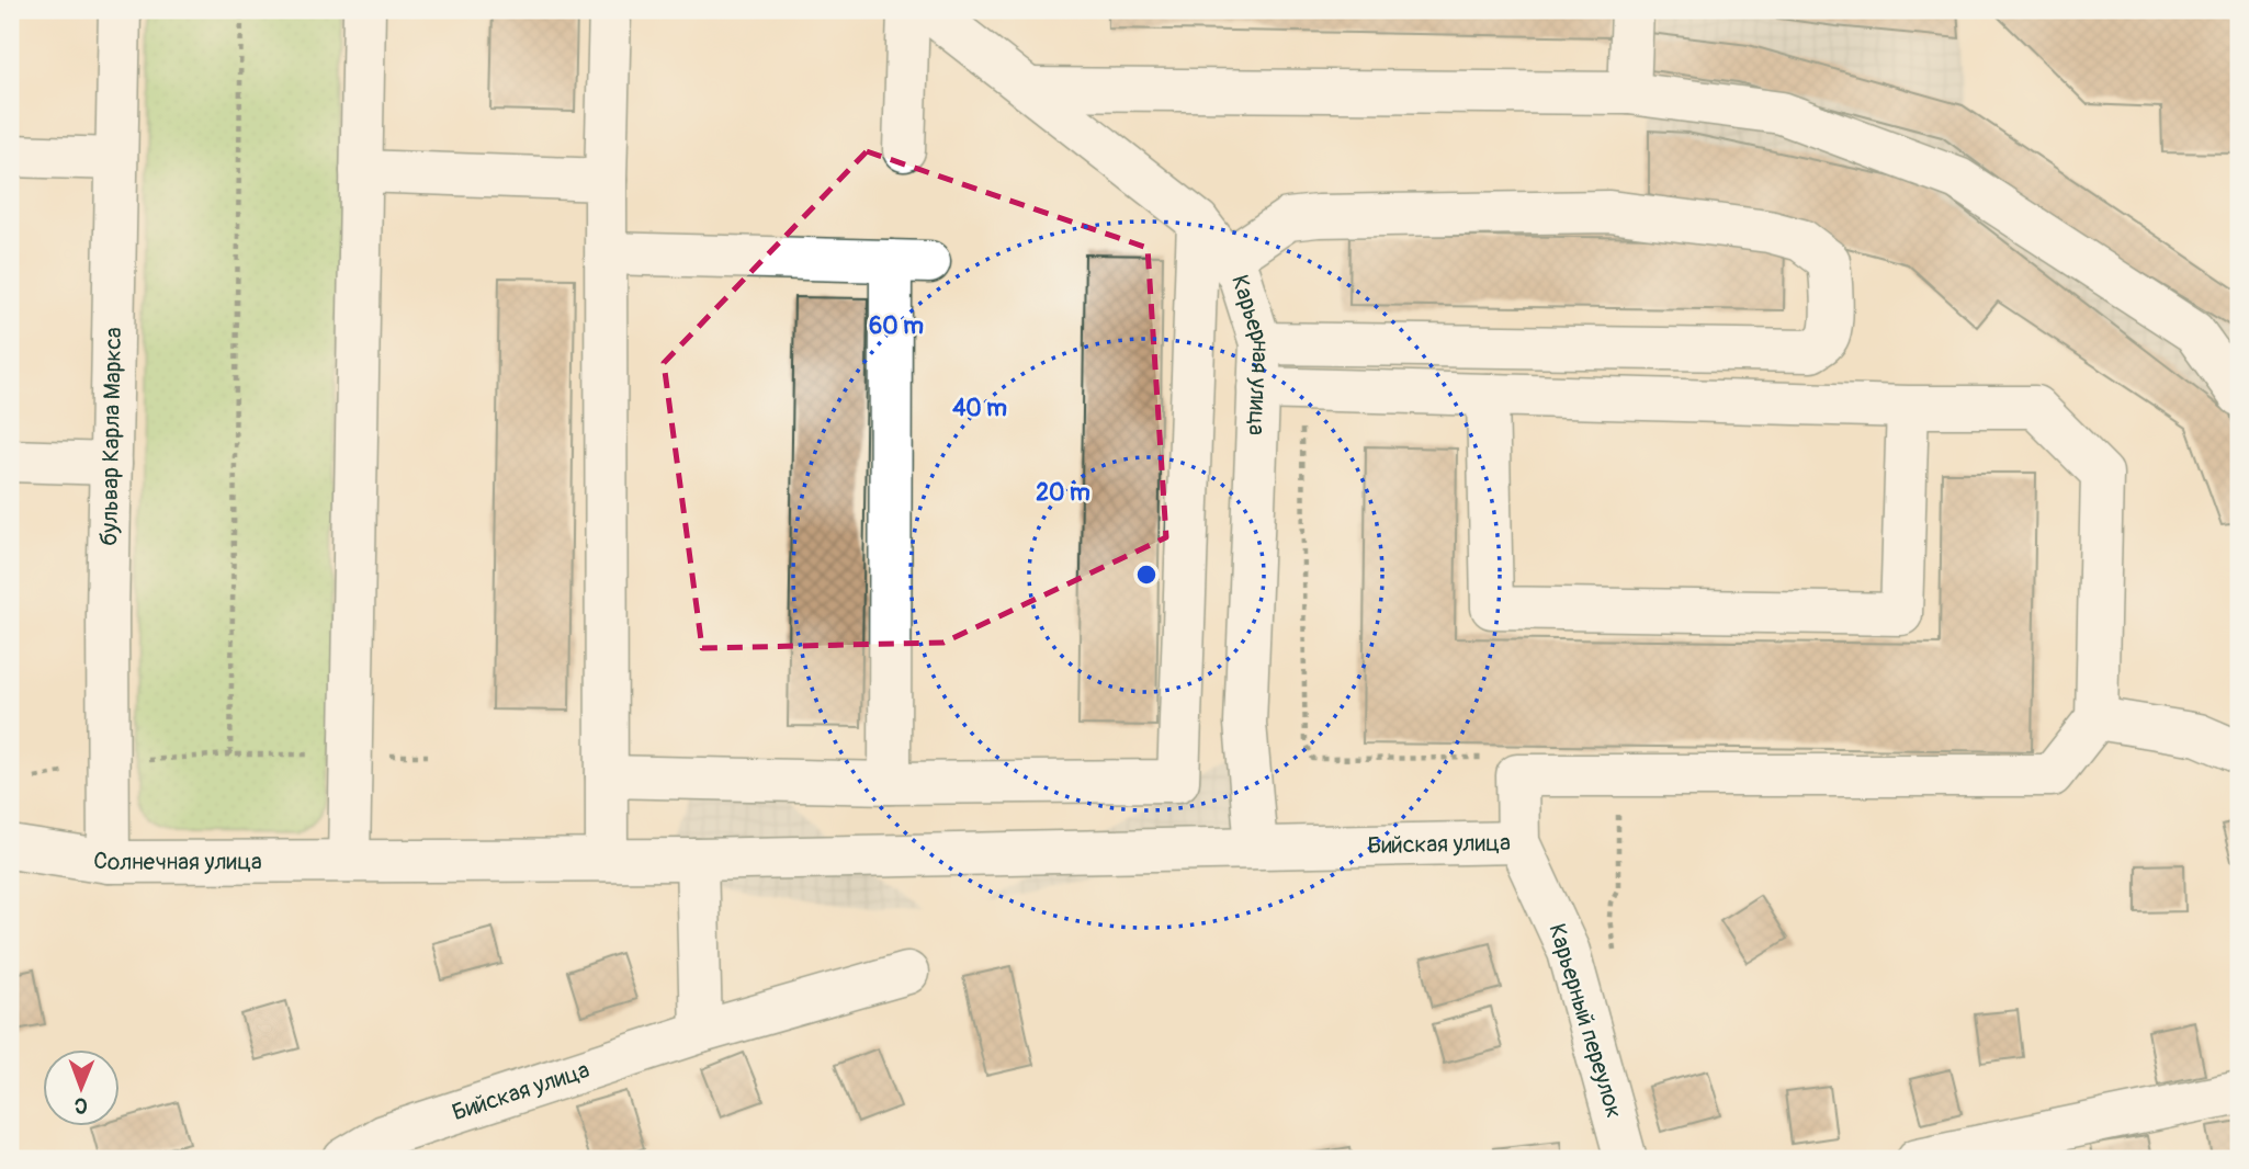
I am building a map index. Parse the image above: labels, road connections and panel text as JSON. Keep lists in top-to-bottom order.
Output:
{
  "streets": {
    "street": [
      "Карьерная улица",
      "бульвар Карла Маркса",
      "Бийская улица",
      "Солнечная улица",
      "Карьерный переулок"
    ]
  },
  "crossings": [
    ["Карьерная улица", "Бийская улица"],
    ["бульвар Карла Маркса", "Солнечная улица"],
    ["Бийская улица", "Солнечная улица"],
    ["Бийская улица", "Карьерный переулок"]
  ],
  "north": "bottom",
  "rings": ["60 m", "40 m", "20 m"]
}
